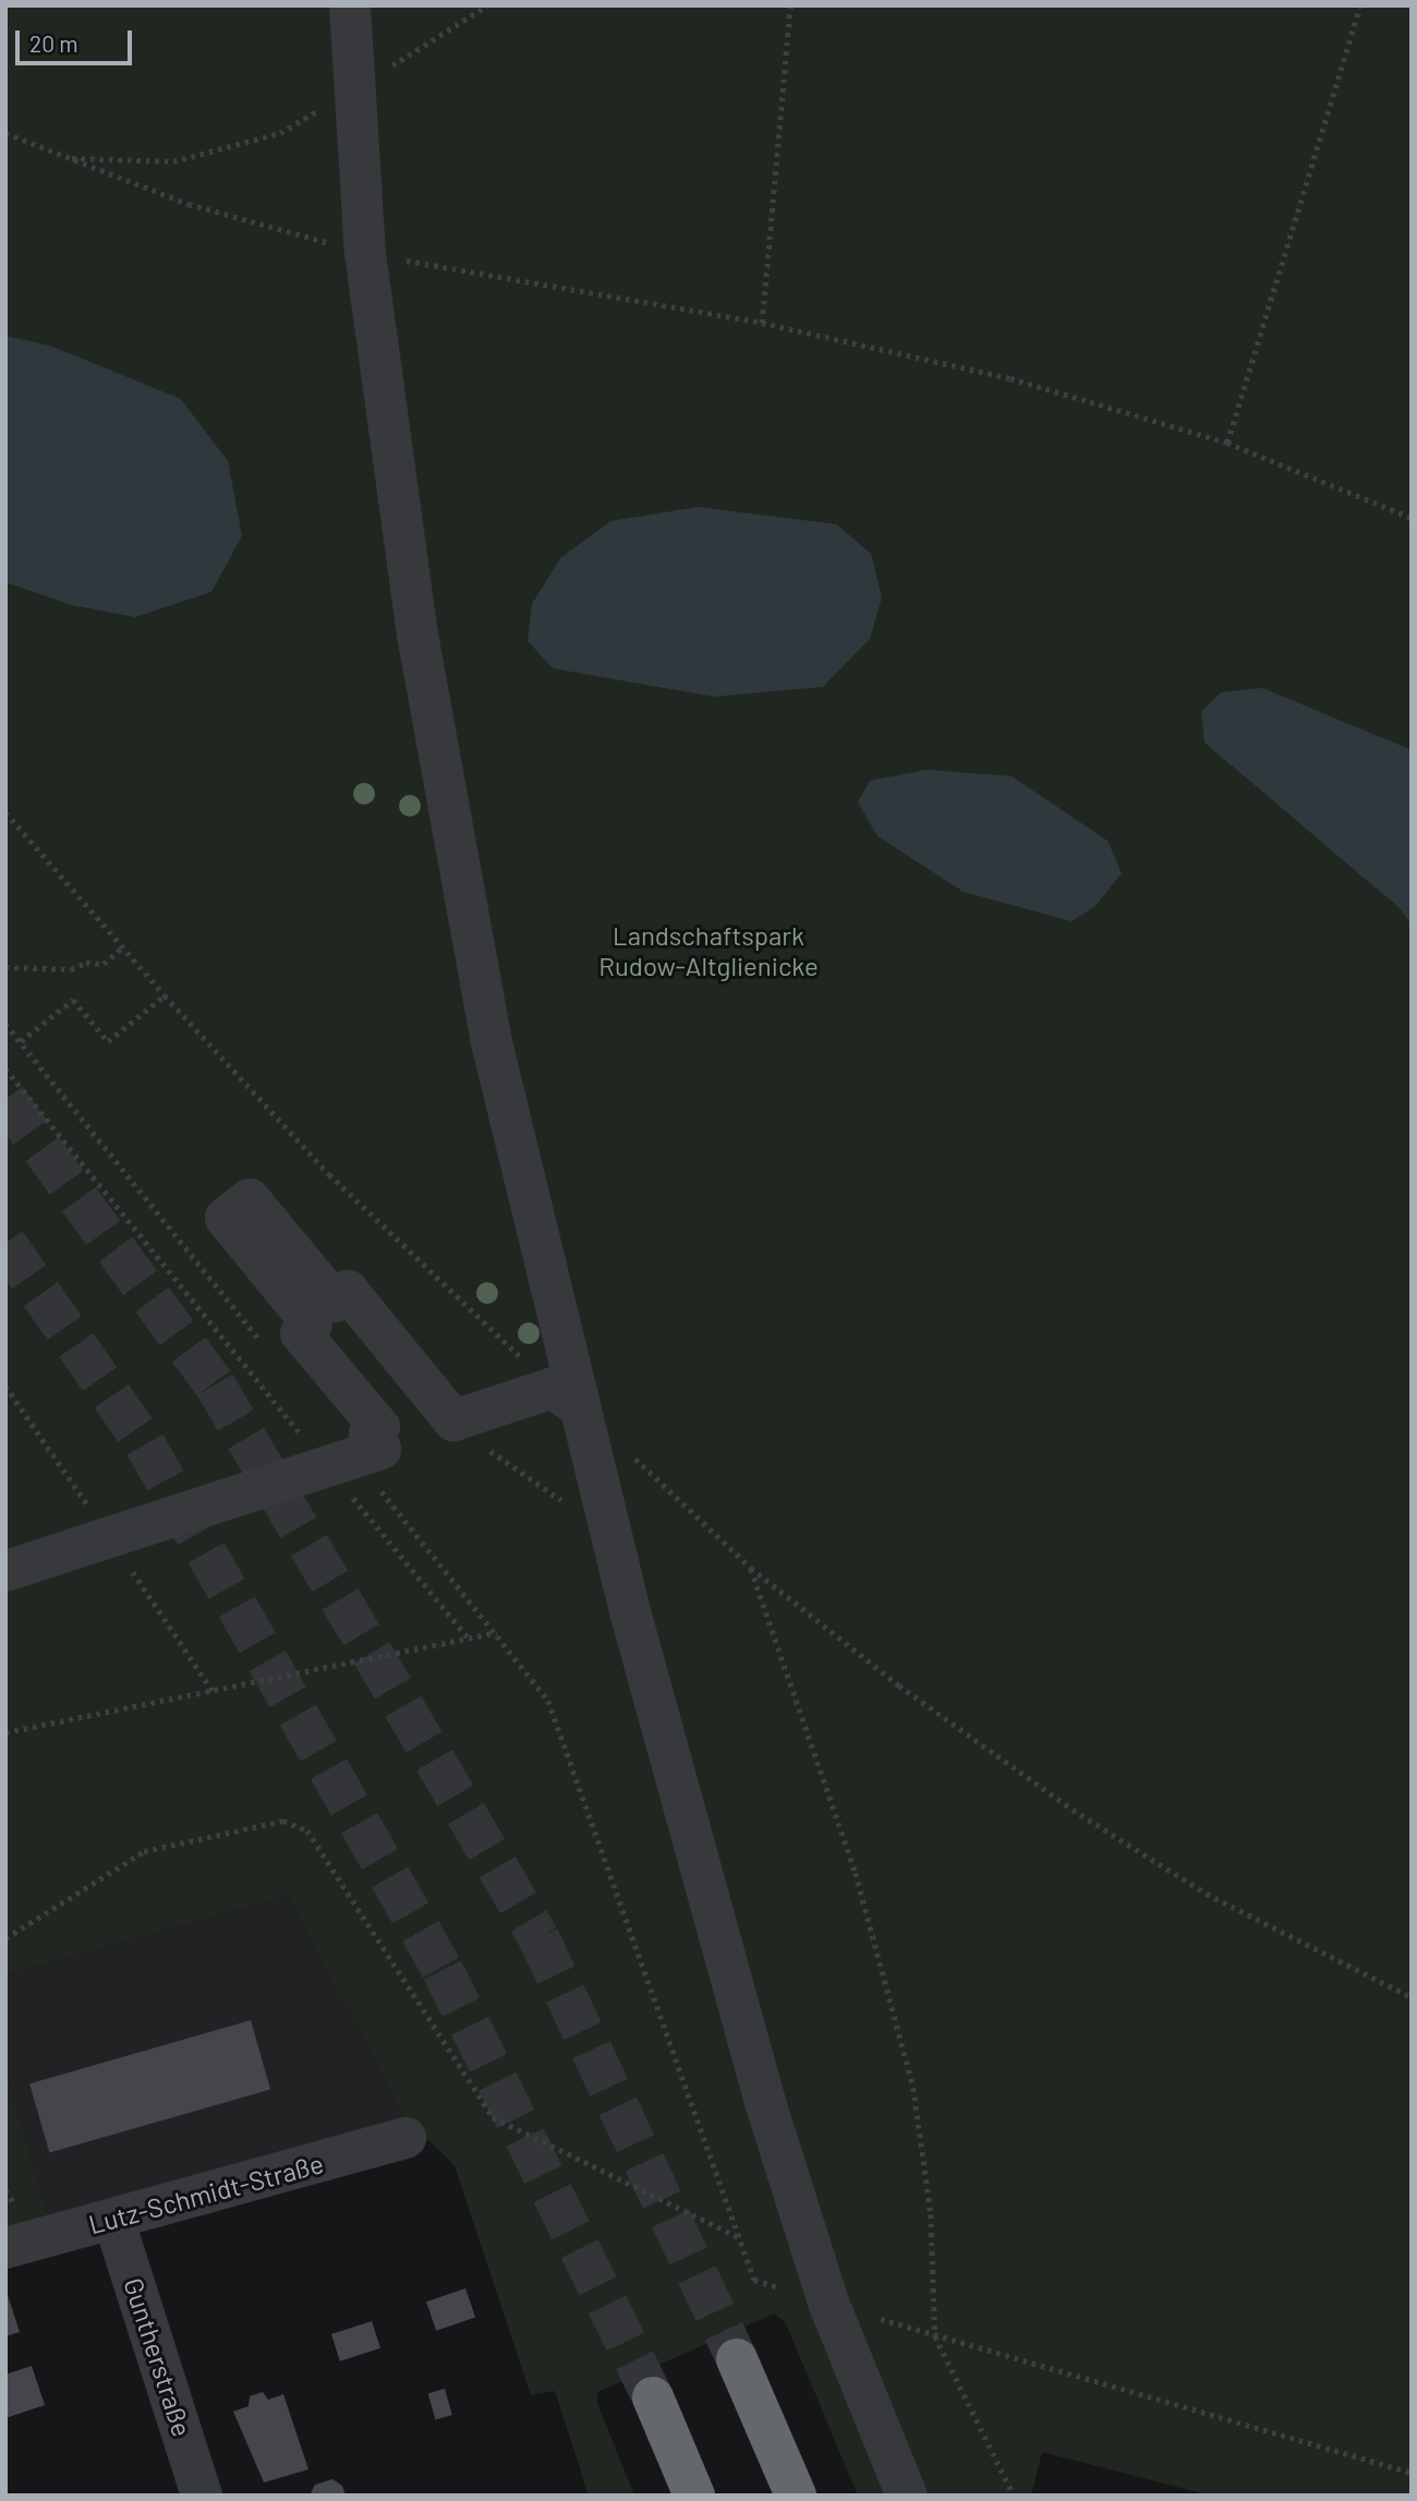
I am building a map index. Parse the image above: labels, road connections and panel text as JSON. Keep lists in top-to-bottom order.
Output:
{
  "streets": {
    "street": ["Lutz-Schmidt-Straße", "Guntherstraße"]
  },
  "crossings": [
    ["Lutz-Schmidt-Straße", "Guntherstraße"]
  ],
  "parks": ["Landschaftspark Rudow-Altglienicke"],
  "scale_bar": "20 m"
}
